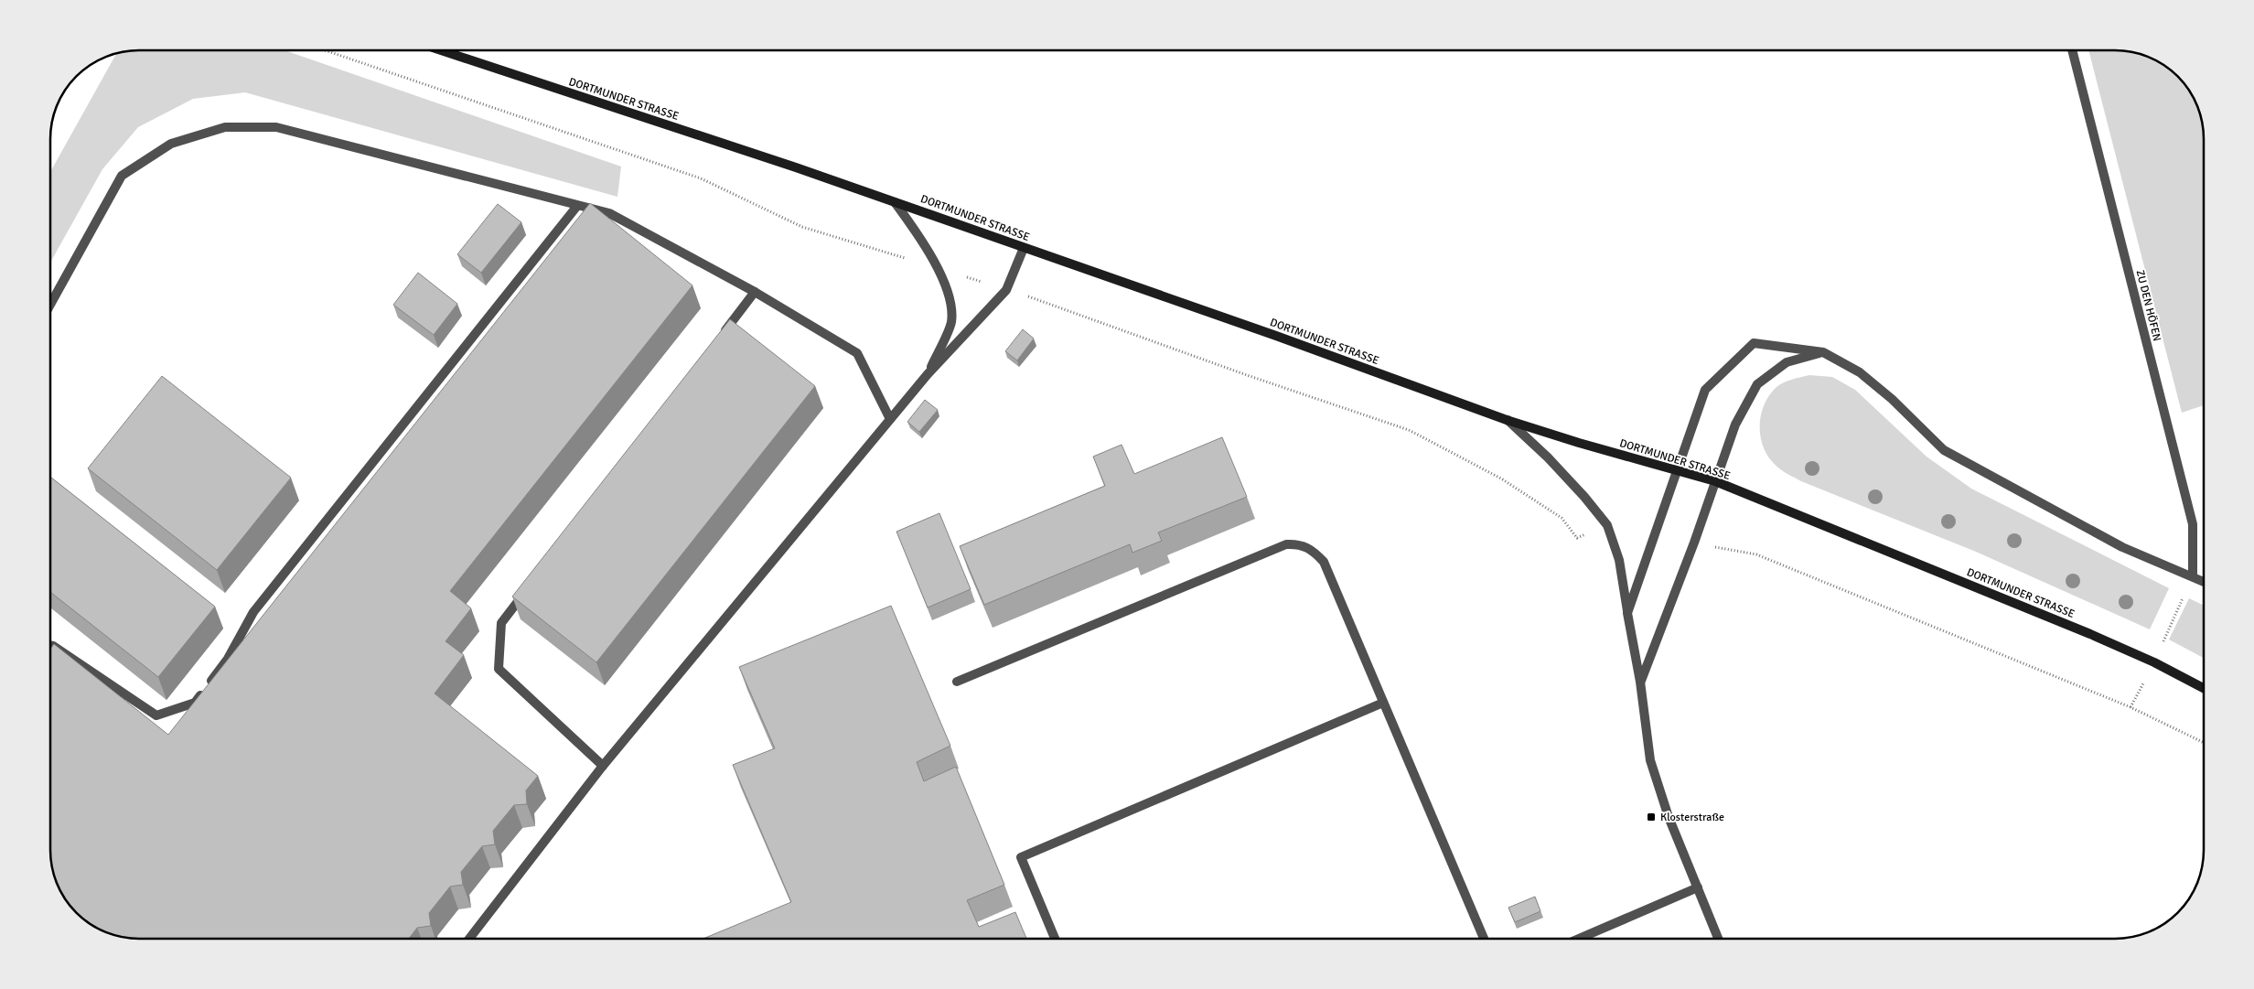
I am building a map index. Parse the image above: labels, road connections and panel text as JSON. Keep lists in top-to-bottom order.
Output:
{
  "streets": {
    "main road": ["DORTMUNDER STRASSE"],
    "street": ["ZU DEN HÖFEN"]
  },
  "places": {
    "transit": ["Klosterstraße"]
  }
}
